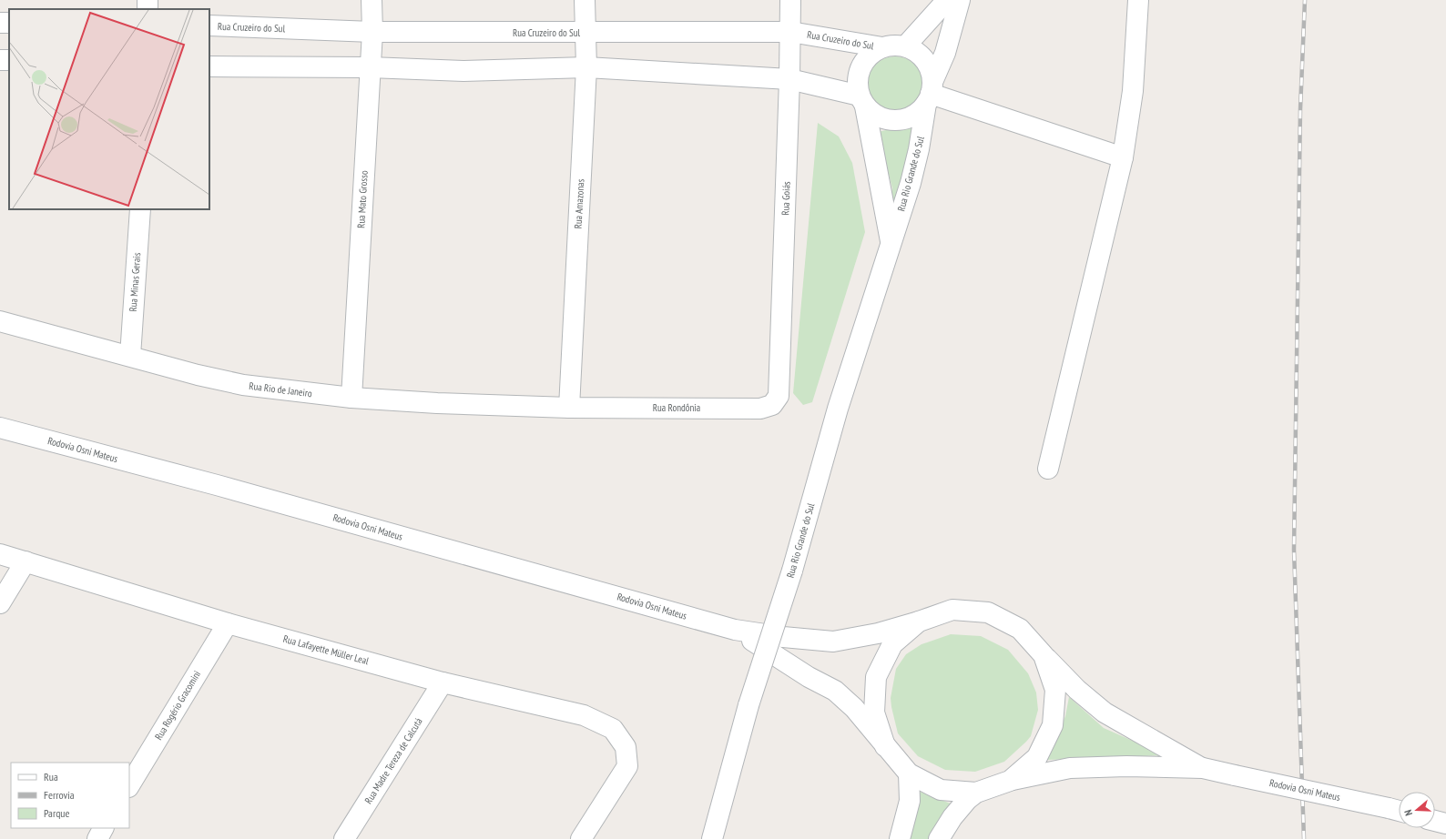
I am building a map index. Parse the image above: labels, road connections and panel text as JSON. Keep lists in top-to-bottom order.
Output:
{
  "streets": {
    "street": [
      "Rua Cruzeiro do Sul",
      "Rua Rio Grande do Sul",
      "Rua Goiás",
      "Rua Mato Grosso",
      "Rua Amazonas",
      "Rua Minas Gerais",
      "Rua Rio de Janeiro",
      "Rua Rondônia",
      "Rodovia Osni Mateus",
      "Rua Lafayette Müller Leal",
      "Rua Rogério Gracomini",
      "Rua Madre Tereza de Calcutá"
    ]
  },
  "crossings": [
    ["Rua Cruzeiro do Sul", "Rua Rio Grande do Sul"],
    ["Rua Cruzeiro do Sul", "Rua Goiás"],
    ["Rua Cruzeiro do Sul", "Rua Mato Grosso"],
    ["Rua Cruzeiro do Sul", "Rua Amazonas"],
    ["Rua Goiás", "Rua Rondônia"],
    ["Rua Mato Grosso", "Rua Rio de Janeiro"],
    ["Rua Amazonas", "Rua Rio de Janeiro"],
    ["Rua Amazonas", "Rua Rondônia"],
    ["Rua Minas Gerais", "Rua Rio de Janeiro"],
    ["Rua Rio de Janeiro", "Rua Rondônia"],
    ["Rua Lafayette Müller Leal", "Rua Rogério Gracomini"],
    ["Rua Lafayette Müller Leal", "Rua Madre Tereza de Calcutá"]
  ],
  "legend": ["Rua", "Ferrovia", "Parque"],
  "north": "left"
}
